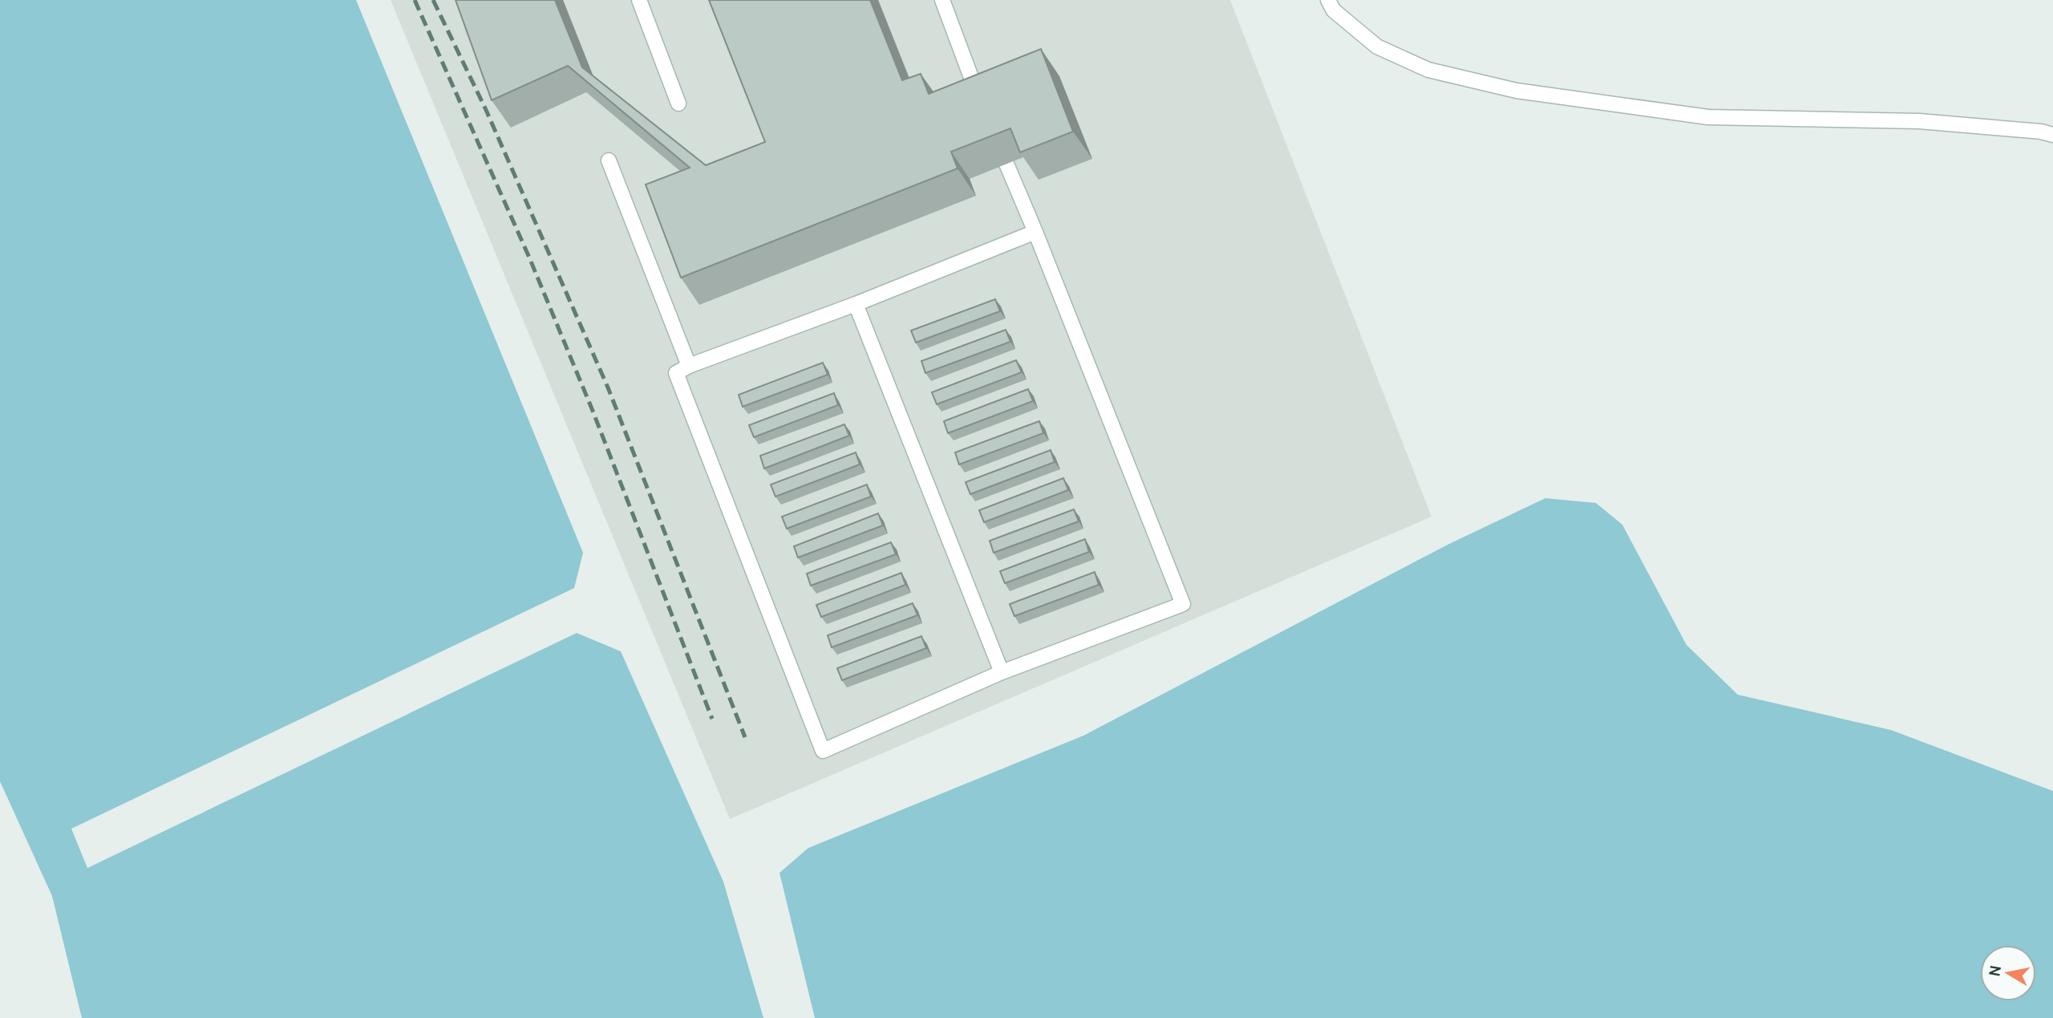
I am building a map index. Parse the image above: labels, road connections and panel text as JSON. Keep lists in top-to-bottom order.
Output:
{
  "north": "left"
}
